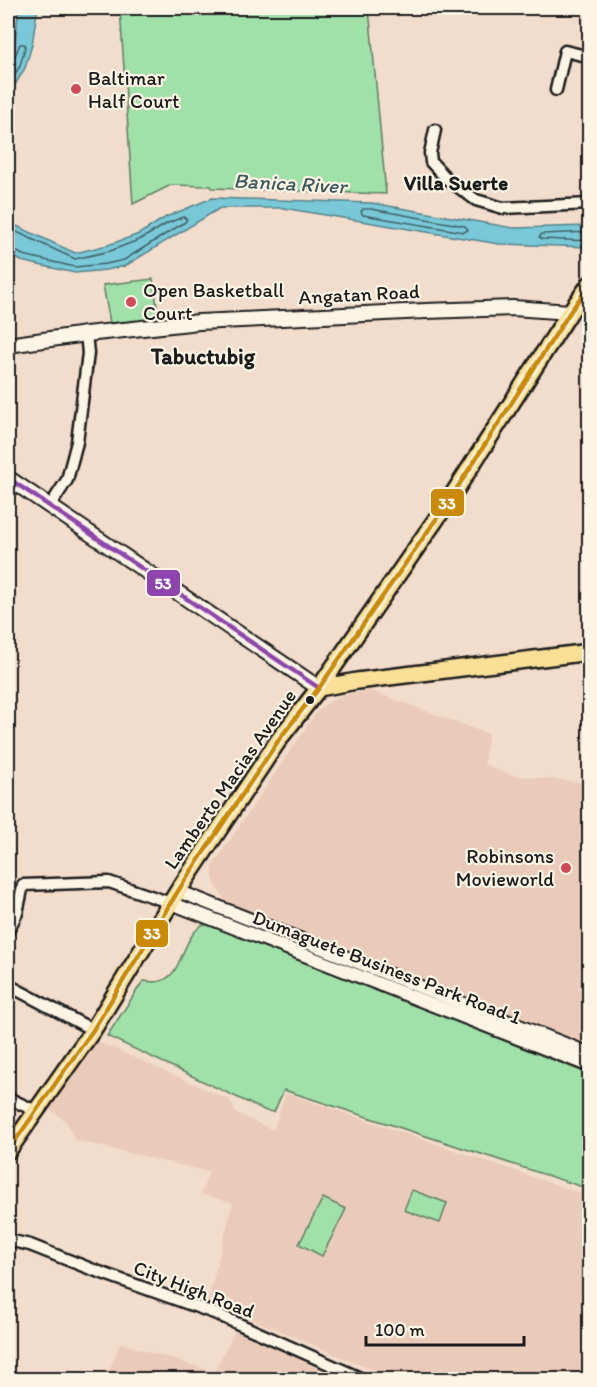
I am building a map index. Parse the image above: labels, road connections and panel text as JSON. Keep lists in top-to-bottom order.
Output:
{
  "streets": {
    "main road": ["Angatan Road", "Lamberto Macias Avenue"],
    "street": ["Dumaguete Business Park Road 1", "City High Road"]
  },
  "crossings": [
    ["Angatan Road", "Lamberto Macias Avenue"],
    ["Lamberto Macias Avenue", "Dumaguete Business Park Road 1"]
  ],
  "districts": ["Villa Suerte", "Tabuctubig"],
  "water": ["Banica River"],
  "places": ["Baltimar Half Court", "Open Basketball Court", "Robinsons Movieworld"],
  "lines": ["transit line 33", "transit line 53"],
  "scale_bar": "100 m"
}
